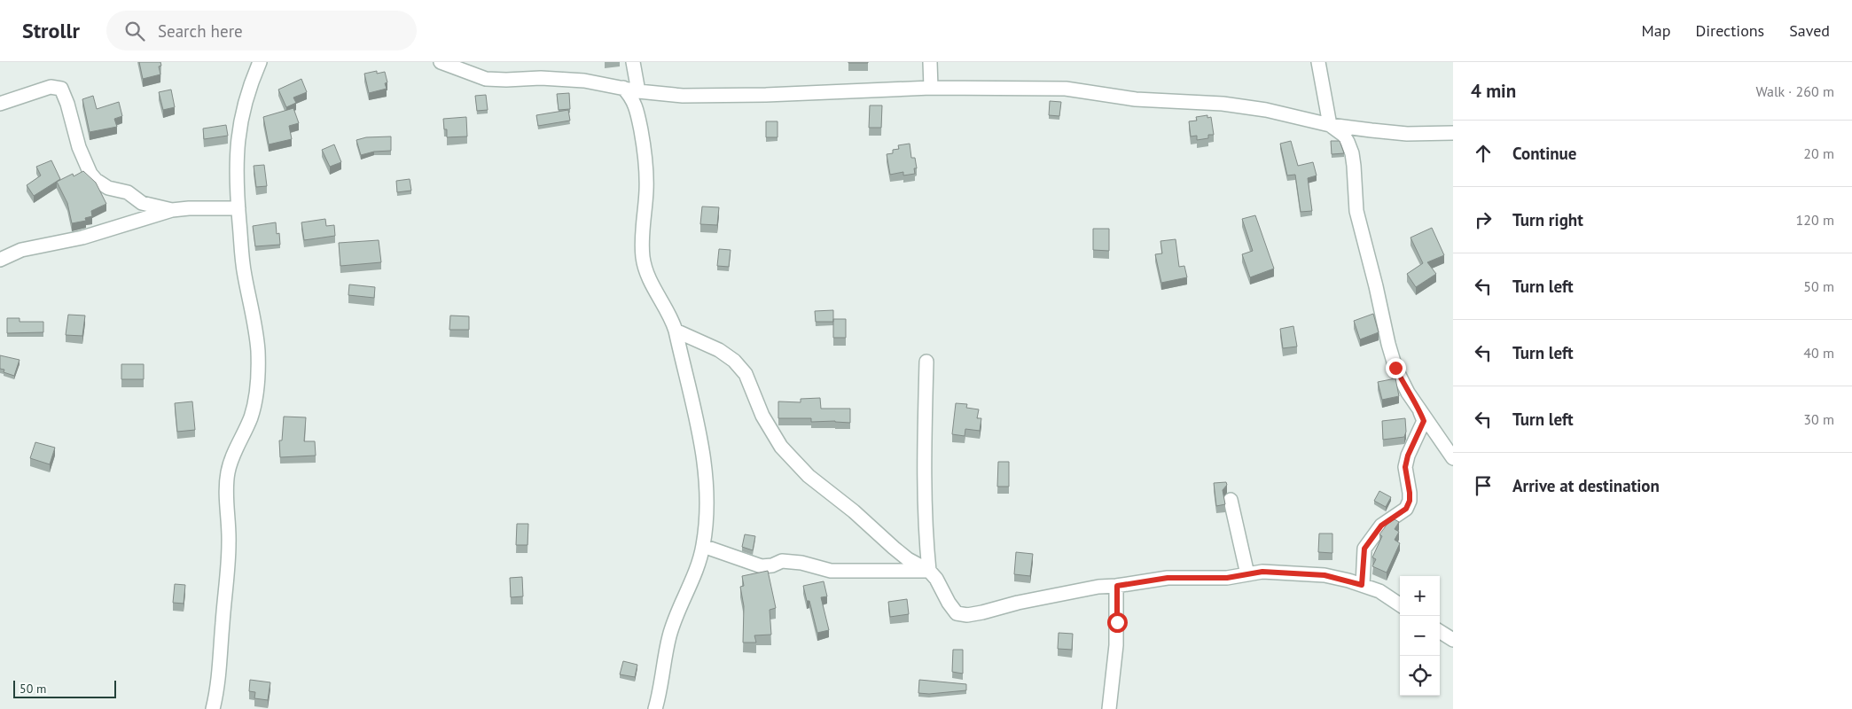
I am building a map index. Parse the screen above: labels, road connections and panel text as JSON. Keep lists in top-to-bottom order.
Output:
{
  "scale_bar": "50 m",
  "page": {
    "header": "Strollr",
    "search": "Search here",
    "nav": ["Map", "Directions", "Saved"],
    "heading": ["4 min", "Walk · 260 m"],
    "list": [
      ["Continue", "20 m"],
      ["Turn right", "120 m"],
      ["Turn left", "50 m"],
      ["Turn left", "40 m"],
      ["Turn left", "30 m"],
      "Arrive at destination"
    ],
    "map_buttons": ["+", "−"],
    "scale": "50 m"
  }
}
